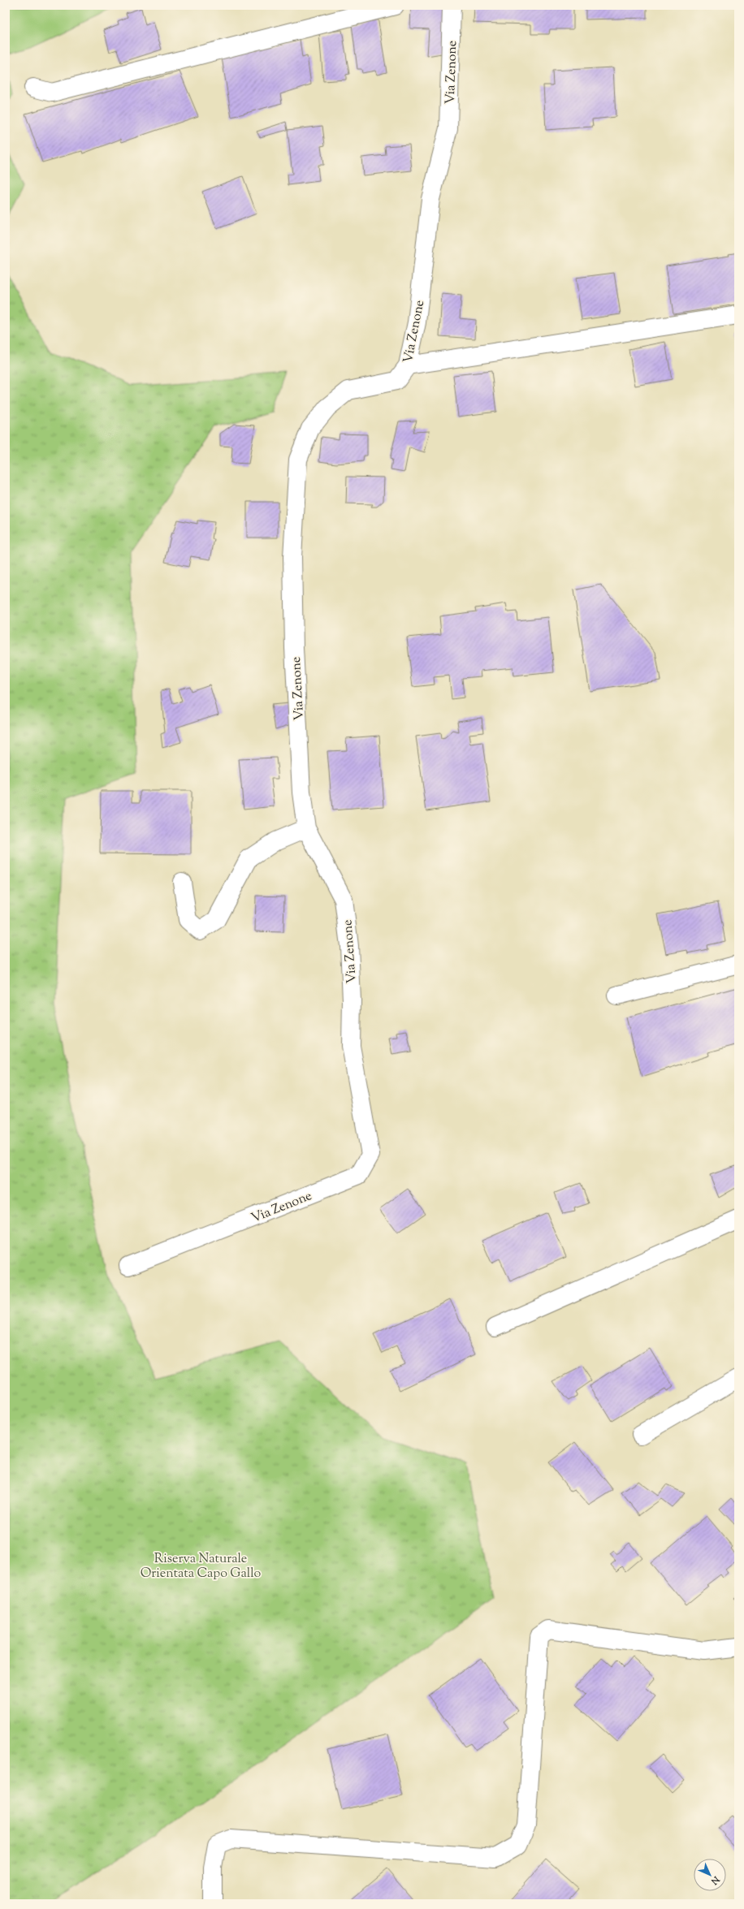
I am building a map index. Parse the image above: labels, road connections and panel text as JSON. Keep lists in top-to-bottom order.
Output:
{
  "streets": {
    "street": ["Via Zenone"]
  },
  "parks": ["Riserva Naturale Orientata Capo Gallo"],
  "north": "bottom right"
}
